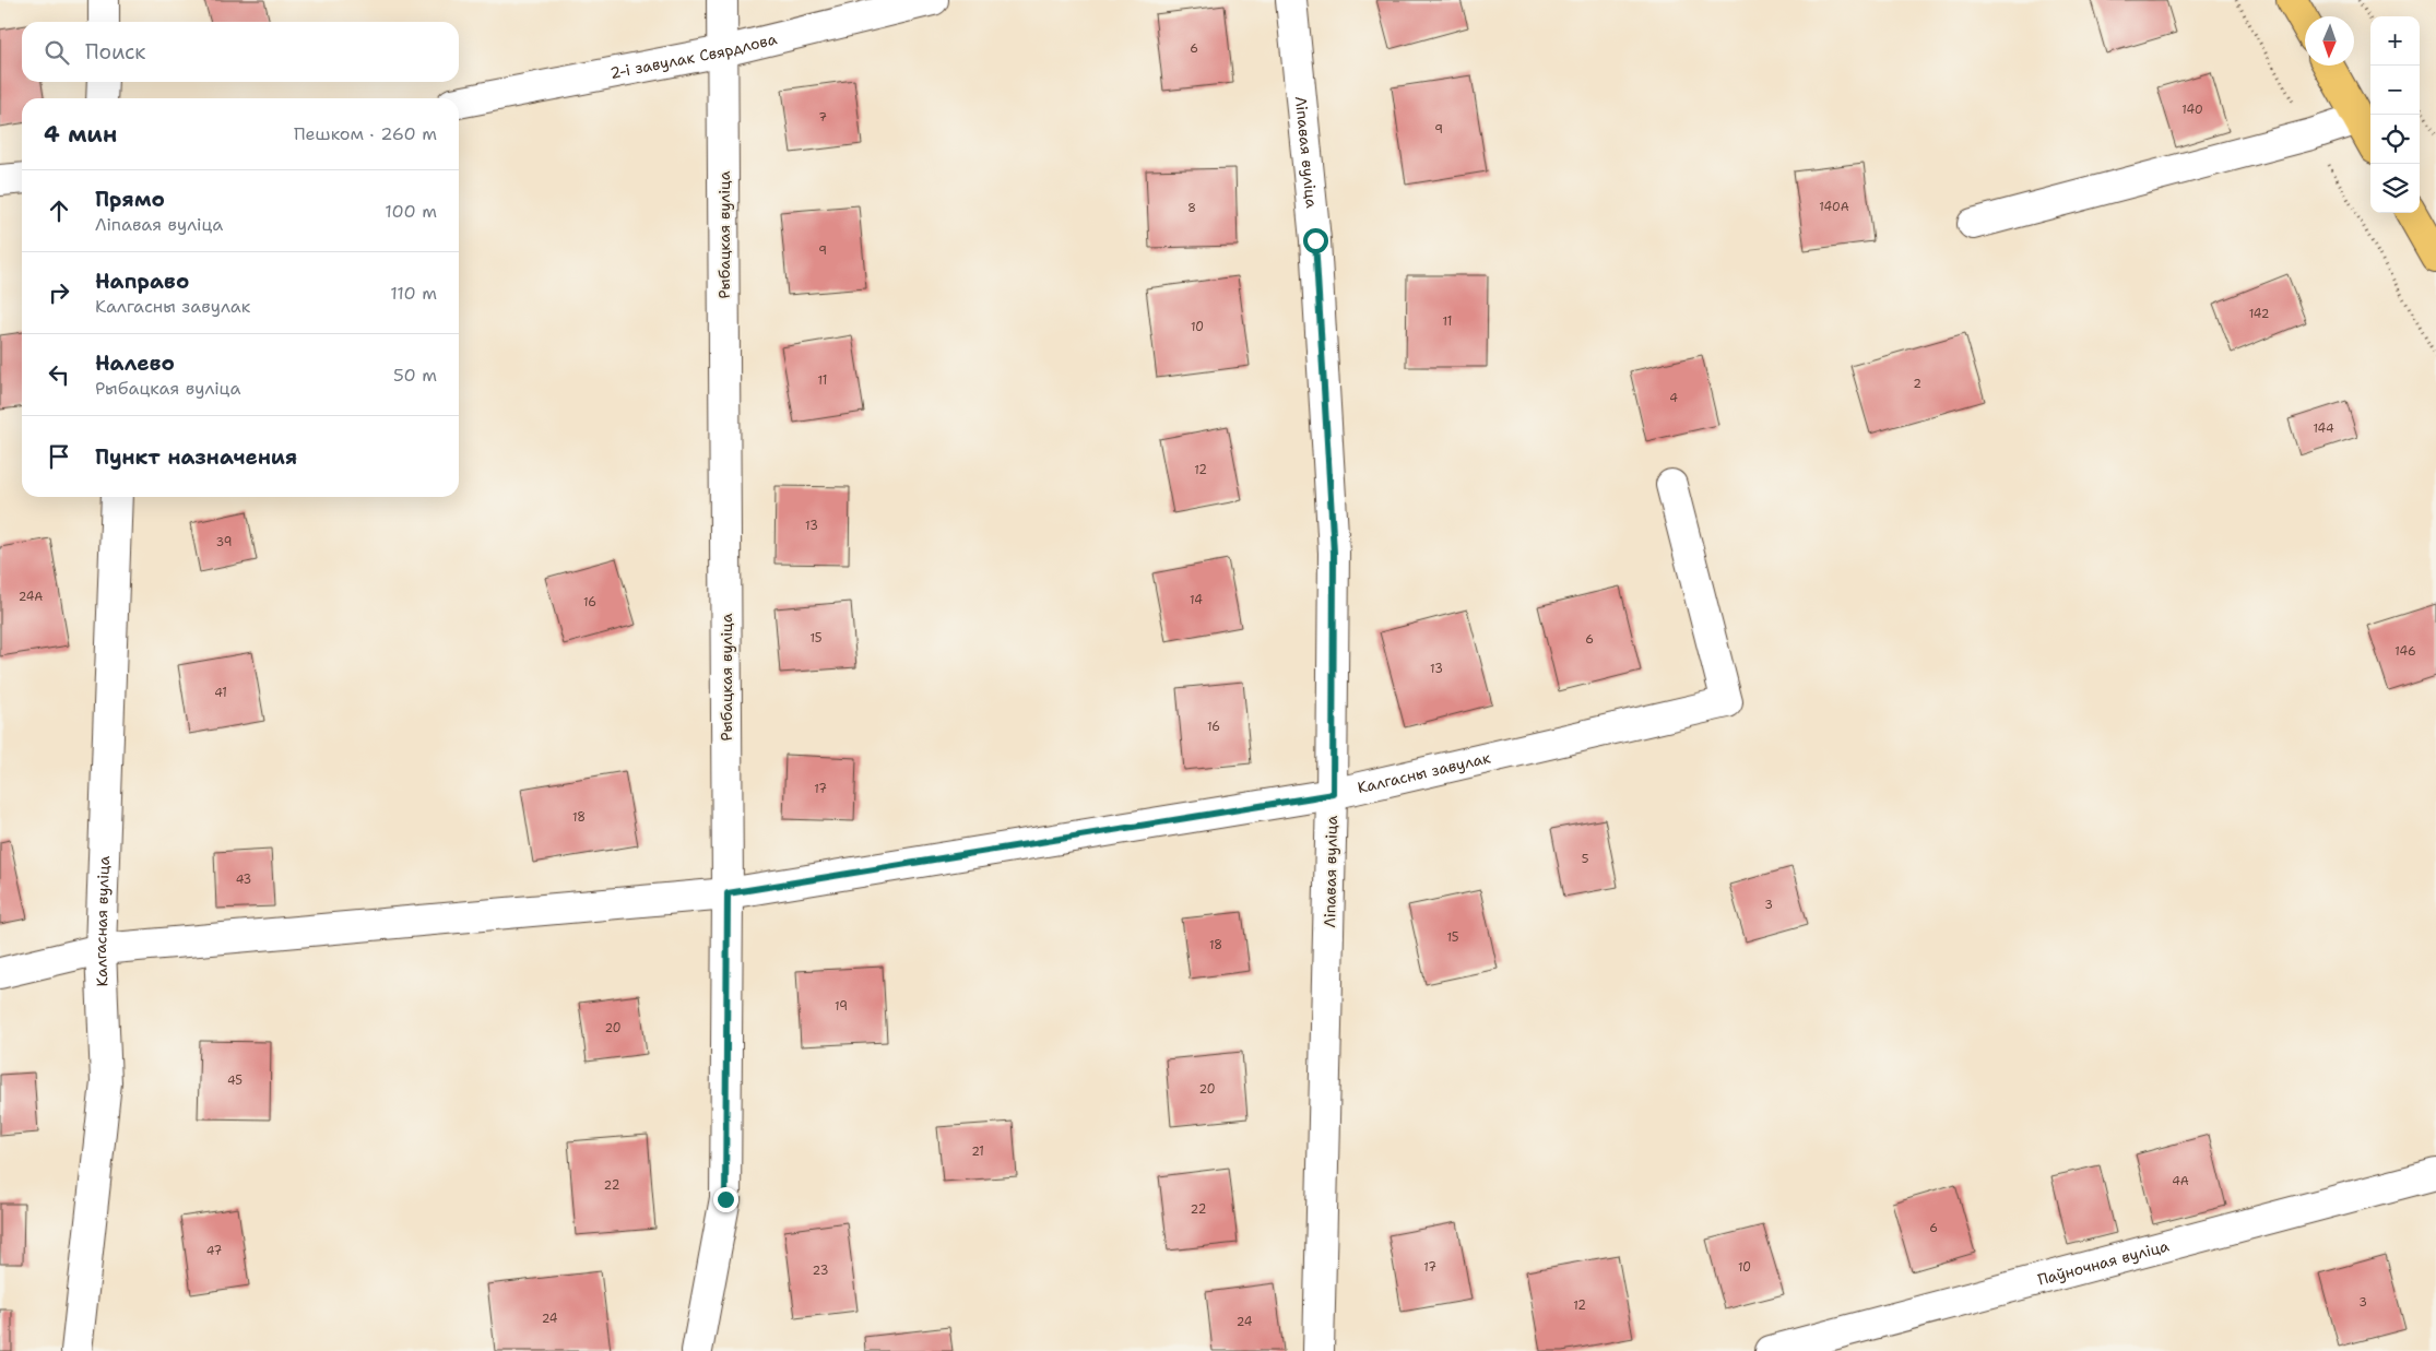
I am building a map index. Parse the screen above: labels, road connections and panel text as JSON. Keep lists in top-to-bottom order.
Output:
{
  "streets": {
    "street": [
      "2-і завулак Свярдлова",
      "Ліпавая вуліца",
      "Рыбацкая вуліца",
      "Калгасны завулак",
      "Калгасная вуліца",
      "Паўночная вуліца"
    ]
  },
  "crossings": [
    ["2-і завулак Свярдлова", "Рыбацкая вуліца"],
    ["Ліпавая вуліца", "Калгасны завулак"],
    ["Рыбацкая вуліца", "Калгасны завулак"],
    ["Калгасны завулак", "Калгасная вуліца"]
  ],
  "house_numbers": [
    "6",
    "140",
    "7",
    "9",
    "140А",
    "8",
    "9",
    "142",
    "11",
    "10",
    "11",
    "2",
    "4",
    "144",
    "12",
    "13",
    "39",
    "24А",
    "14",
    "16",
    "15",
    "6",
    "146",
    "13",
    "41",
    "16",
    "17",
    "18",
    "5",
    "43",
    "3",
    "15",
    "18",
    "19",
    "20",
    "45",
    "20",
    "21",
    "4А",
    "22",
    "22",
    "6",
    "47",
    "17",
    "10",
    "23",
    "3",
    "12",
    "24",
    "24"
  ],
  "north": "bottom",
  "page": {
    "map_buttons": ["+", "−"],
    "search": "Поиск",
    "heading": ["4 мин", "Пешком · 260 m"],
    "list": [
      ["Прямо", "Ліпавая вуліца", "100 m"],
      ["Направо", "Калгасны завулак", "110 m"],
      ["Налево", "Рыбацкая вуліца", "50 m"],
      "Пункт назначения"
    ]
  }
}
